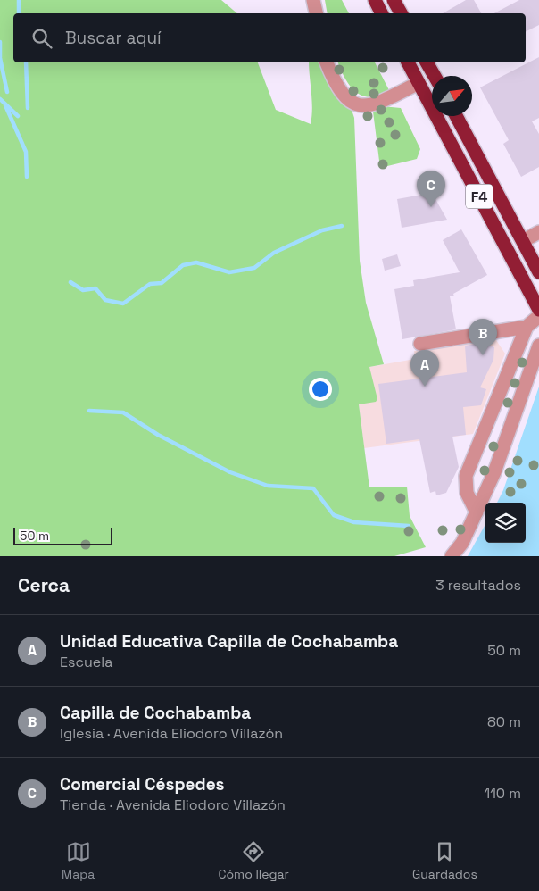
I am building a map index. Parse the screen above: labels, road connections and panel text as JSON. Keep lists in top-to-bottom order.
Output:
{
  "streets": {
    "highway": ["F4"]
  },
  "scale_bar": "50 m",
  "north": "top right",
  "page": {
    "search": "Buscar aquí",
    "pins": ["C", "B", "A"],
    "scale": "50 m",
    "heading": ["Cerca", "3 resultados"],
    "list": [
      {
        "mark": "A",
        "name": "Unidad Educativa Capilla de Cochabamba",
        "note": "Escuela",
        "value": "50 m"
      },
      {
        "mark": "B",
        "name": "Capilla de Cochabamba",
        "note": "Iglesia · Avenida Eliodoro Villazón",
        "value": "80 m"
      },
      {
        "mark": "C",
        "name": "Comercial Céspedes",
        "note": "Tienda · Avenida Eliodoro Villazón",
        "value": "110 m"
      }
    ],
    "nav": ["Mapa", "Cómo llegar", "Guardados"]
  }
}
